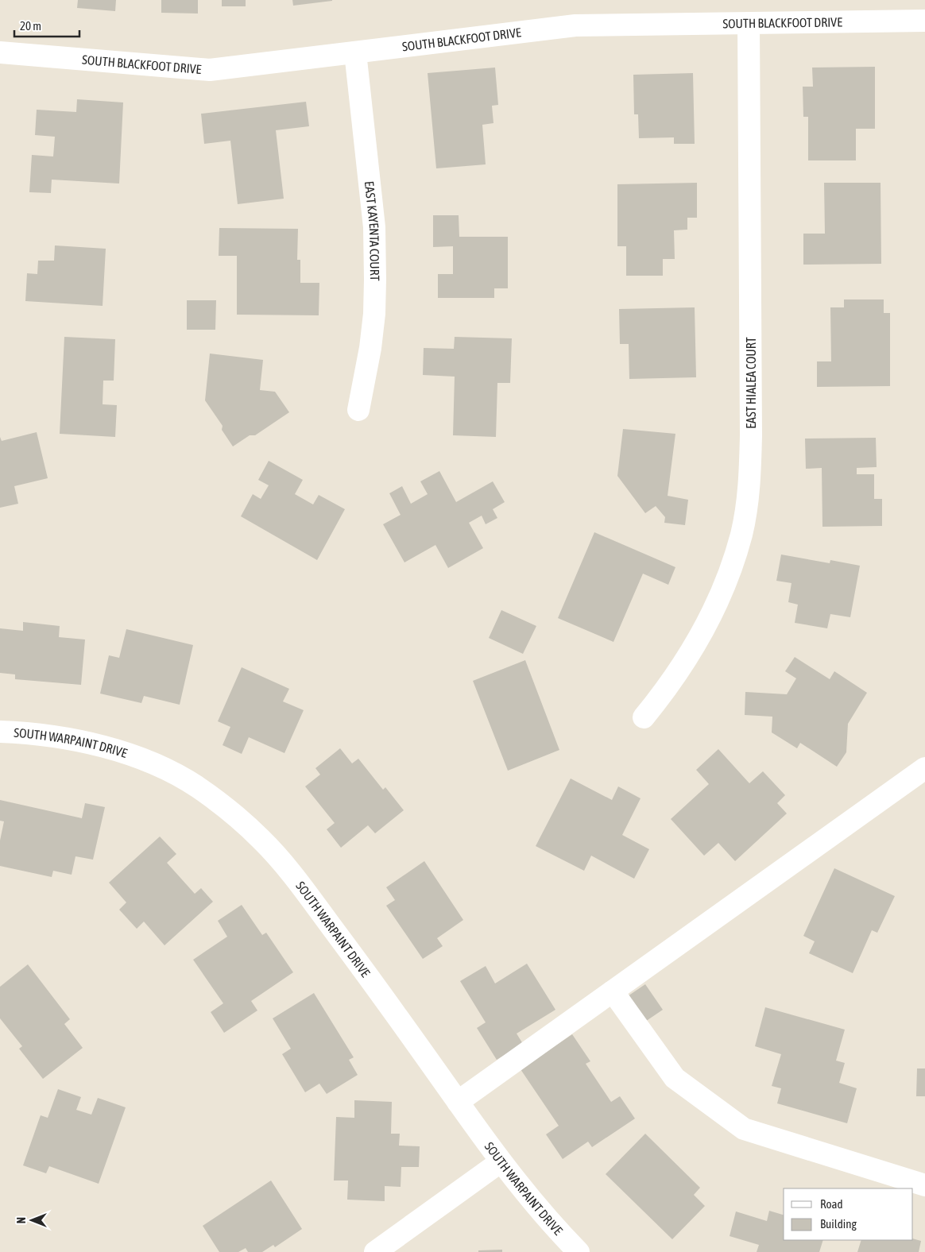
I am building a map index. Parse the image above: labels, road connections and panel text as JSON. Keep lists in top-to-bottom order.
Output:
{
  "streets": {
    "street": [
      "SOUTH BLACKFOOT DRIVE",
      "EAST KAYENTA COURT",
      "EAST HIALEA COURT",
      "SOUTH WARPAINT DRIVE"
    ]
  },
  "crossings": [
    ["SOUTH BLACKFOOT DRIVE", "EAST KAYENTA COURT"],
    ["SOUTH BLACKFOOT DRIVE", "EAST HIALEA COURT"]
  ],
  "legend": ["Road", "Building"],
  "scale_bar": "20 m",
  "north": "left"
}
